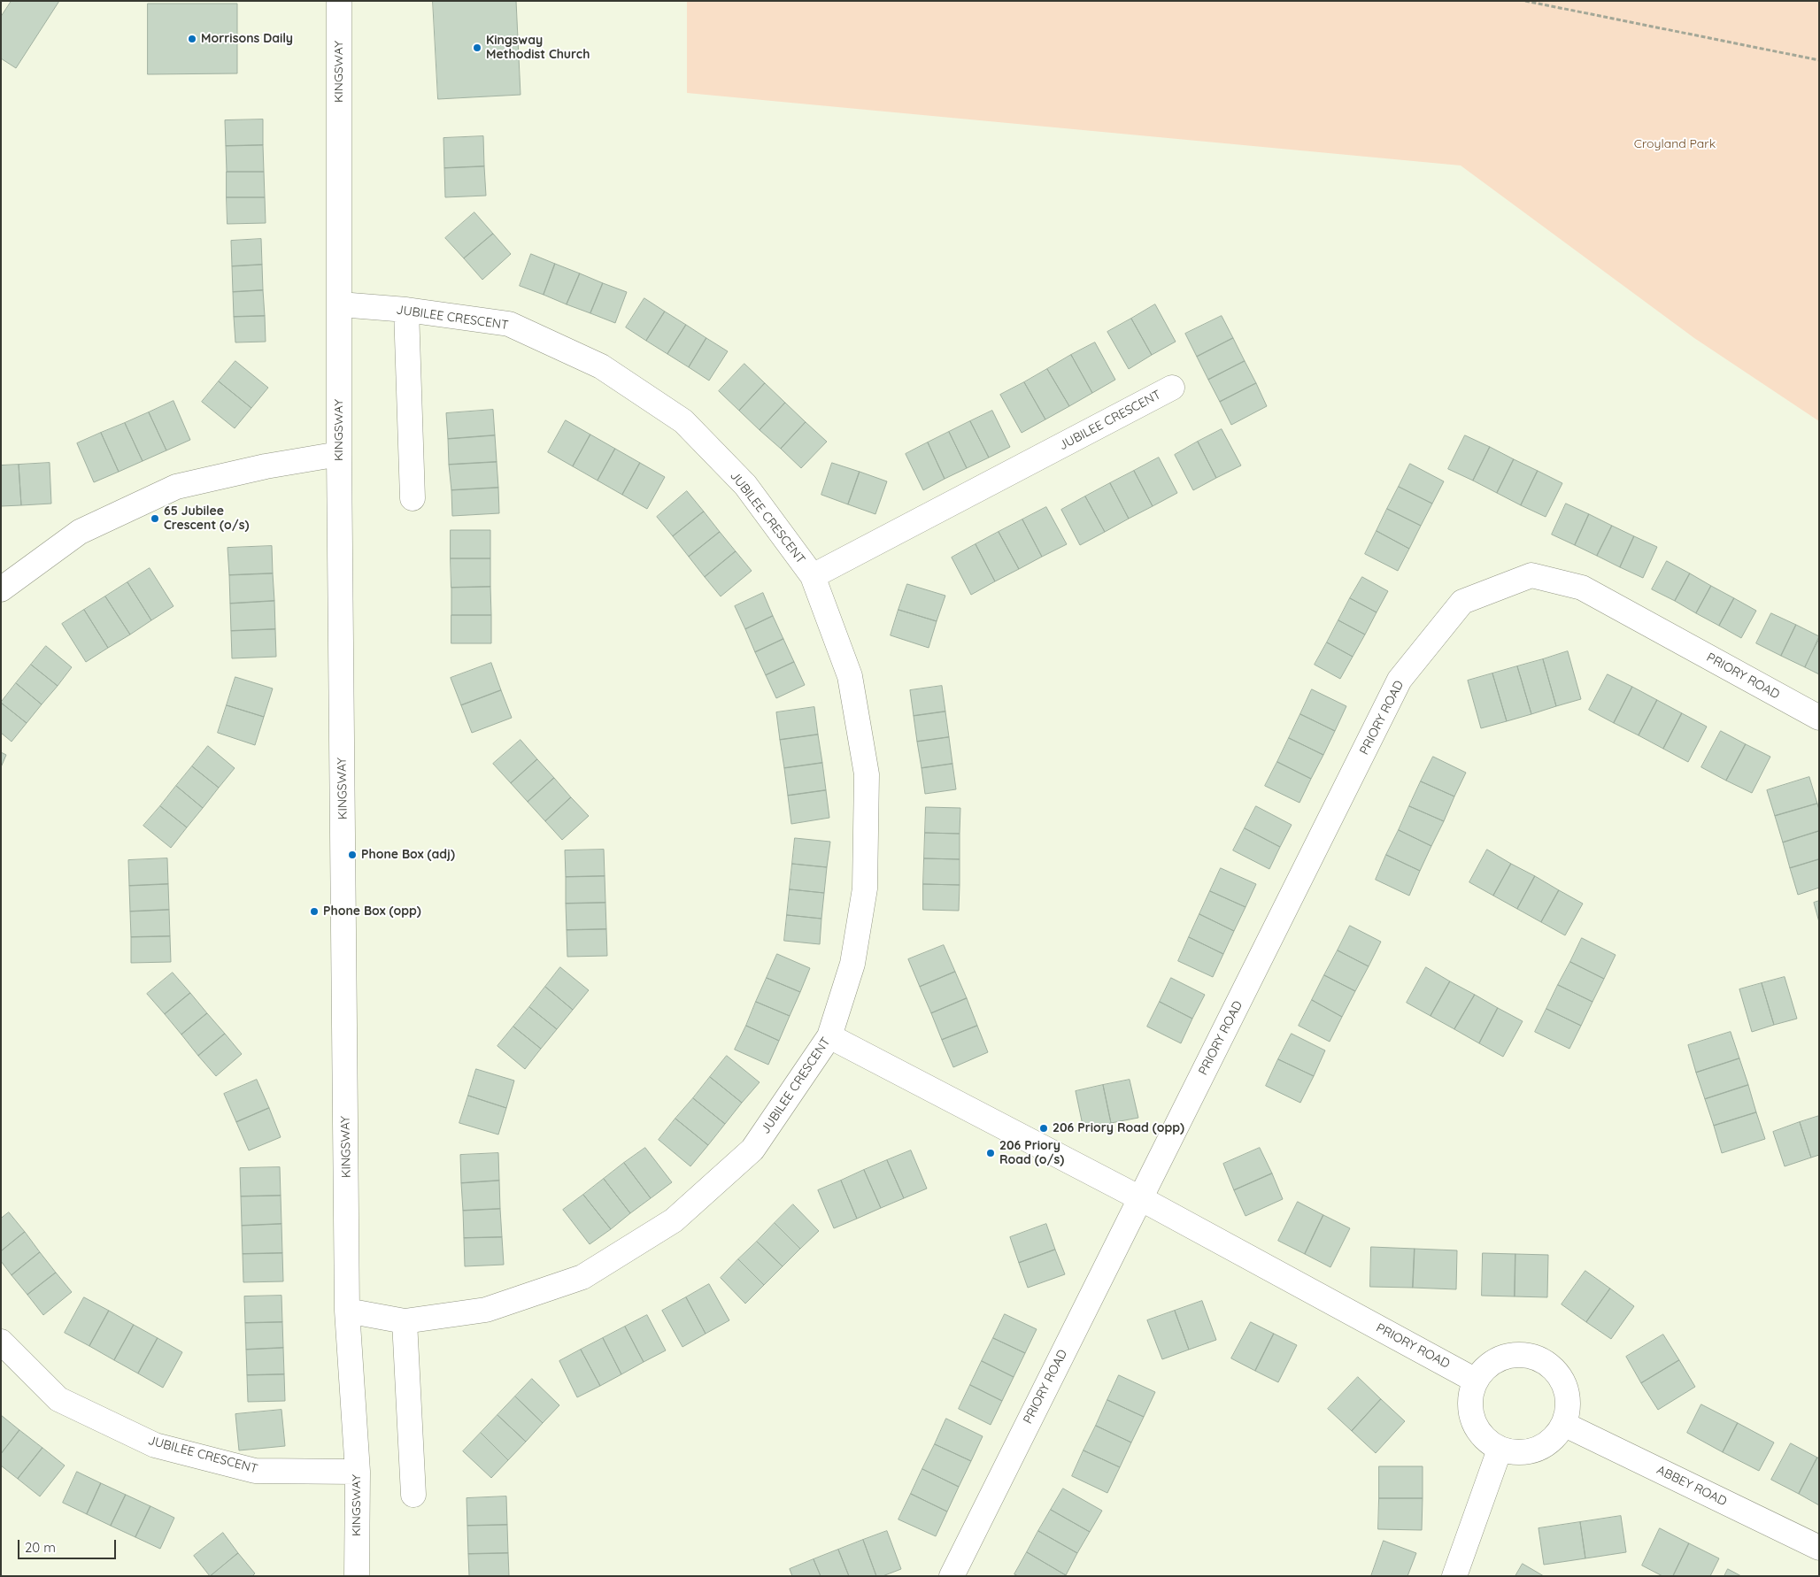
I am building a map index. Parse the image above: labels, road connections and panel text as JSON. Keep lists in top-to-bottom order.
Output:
{
  "streets": {
    "street": [
      "KINGSWAY",
      "JUBILEE CRESCENT",
      "PRIORY ROAD",
      "ABBEY ROAD"
    ]
  },
  "crossings": [
    ["KINGSWAY", "JUBILEE CRESCENT"],
    ["JUBILEE CRESCENT", "PRIORY ROAD"],
    ["PRIORY ROAD", "ABBEY ROAD"]
  ],
  "parks": ["Croyland Park"],
  "places": [
    "Morrisons Daily",
    "Kingsway Methodist Church",
    "65 Jubilee Crescent (o/s)",
    "Phone Box (adj)",
    "Phone Box (opp)",
    "206 Priory Road (opp)",
    "206 Priory Road (o/s)"
  ],
  "scale_bar": "20 m"
}
